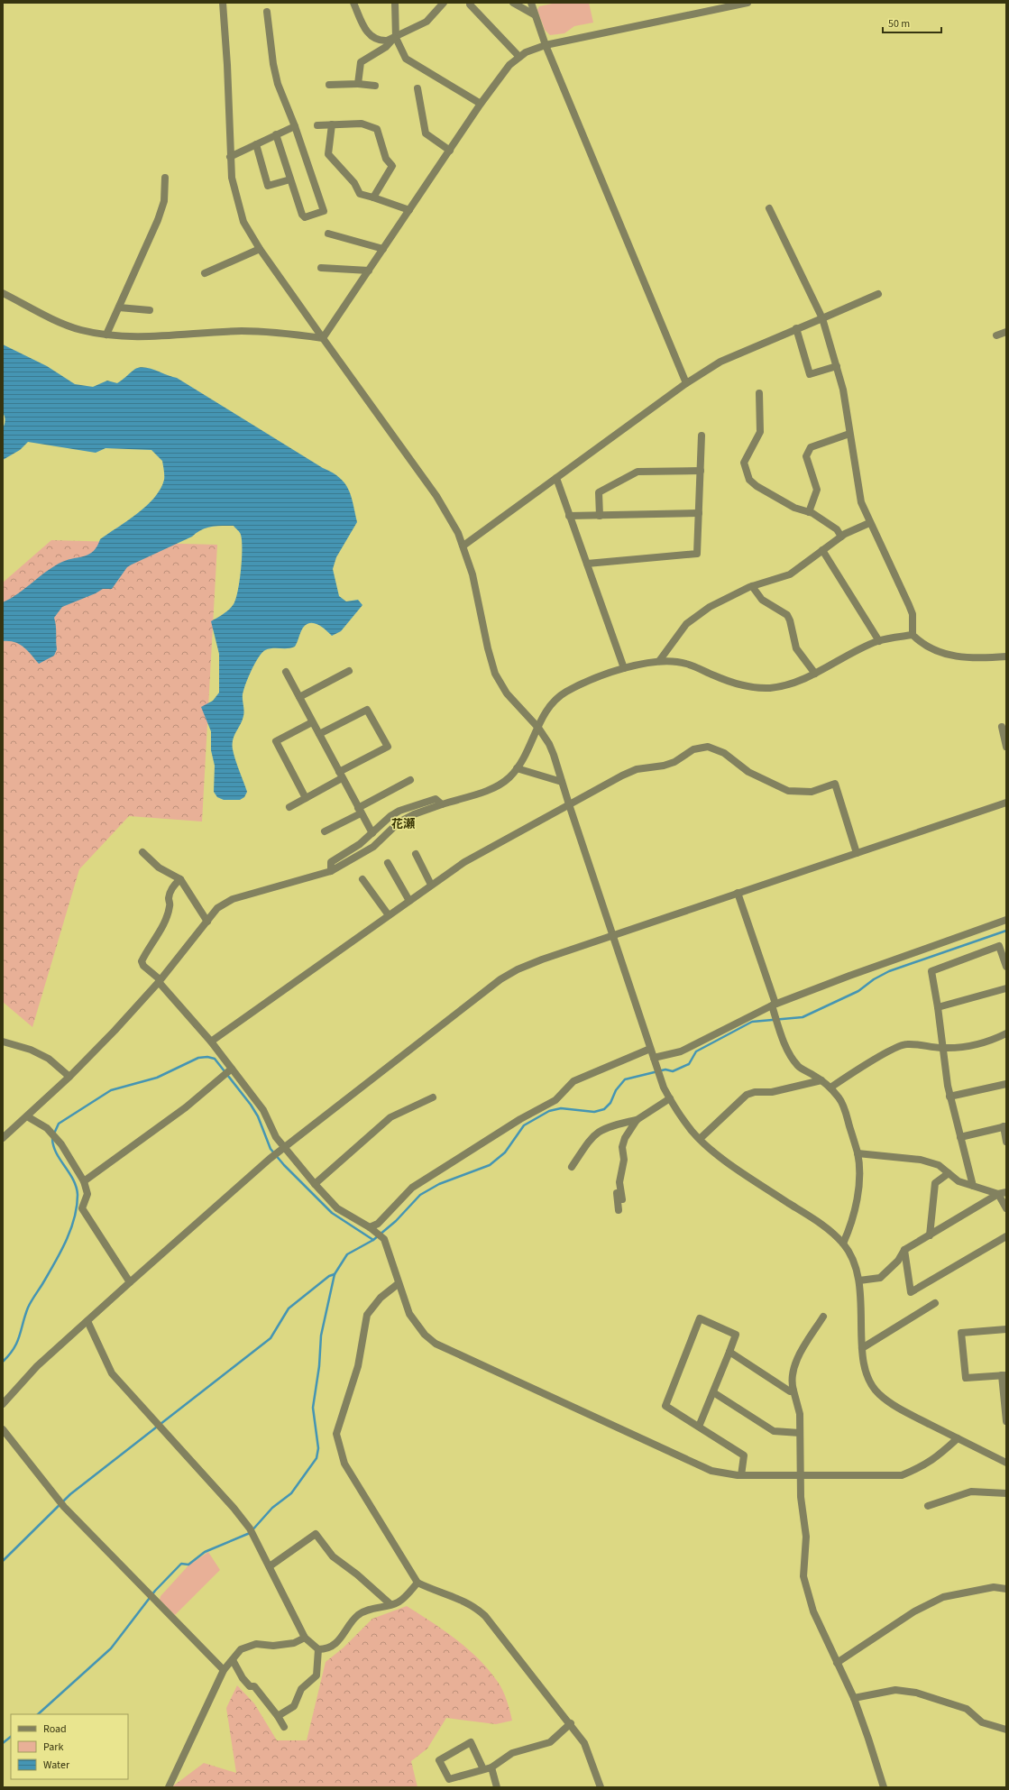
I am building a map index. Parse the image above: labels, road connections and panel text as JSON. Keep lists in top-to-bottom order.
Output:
{
  "districts": ["花瀬"],
  "legend": ["Road", "Park", "Water"],
  "scale_bar": "50 m"
}
